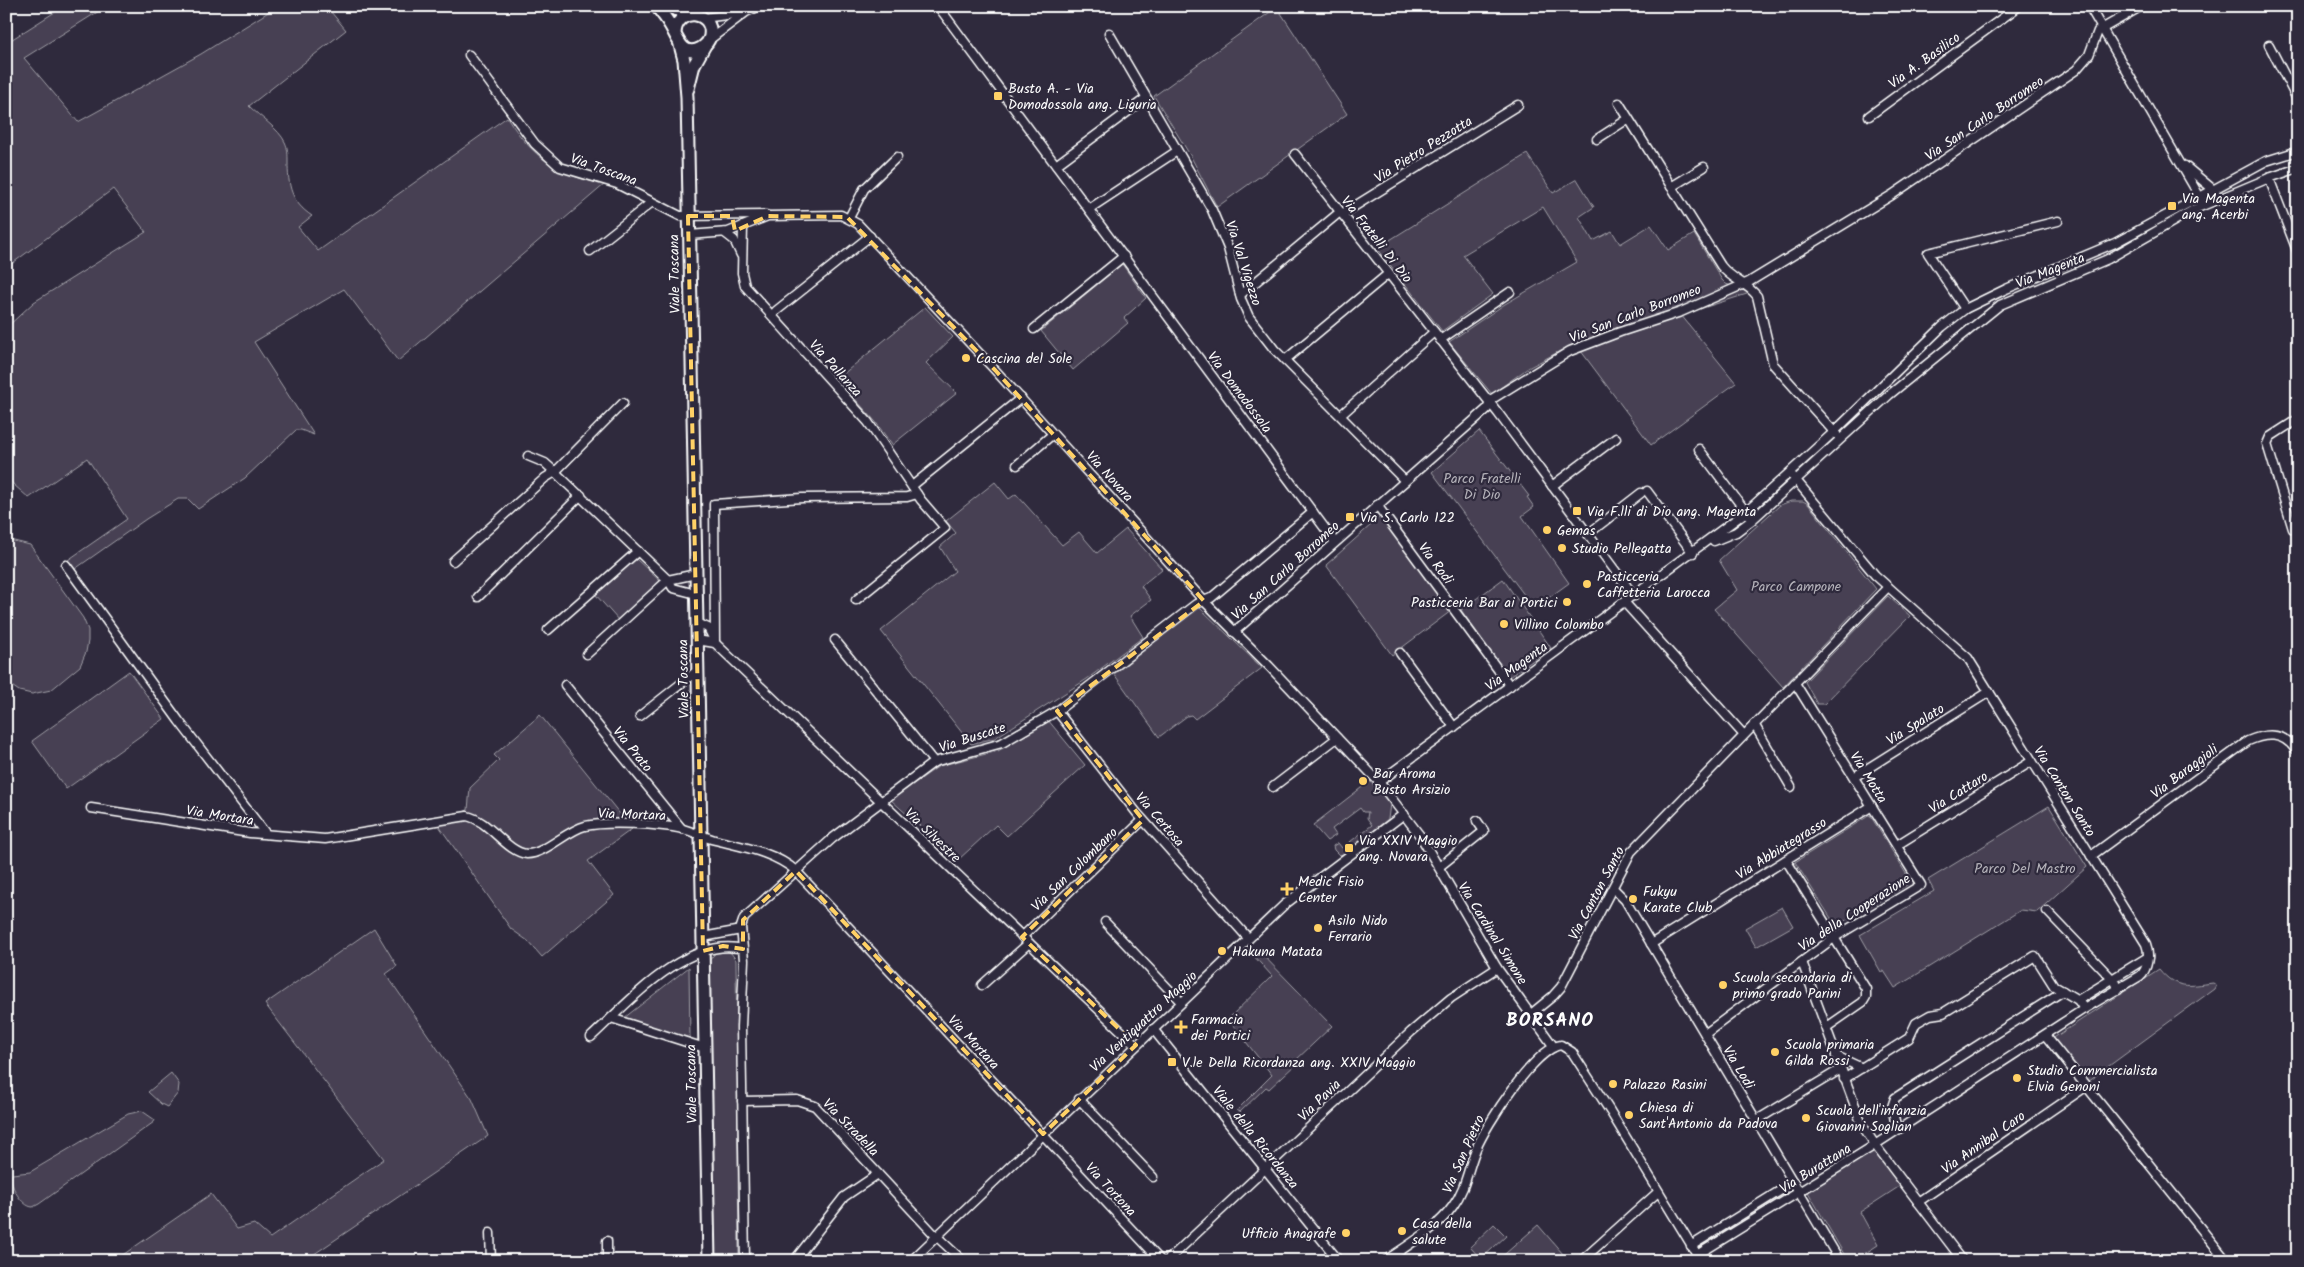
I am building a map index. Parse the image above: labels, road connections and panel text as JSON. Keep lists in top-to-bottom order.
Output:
{
  "streets": {
    "street": [
      "Via A. Basilico",
      "Via San Carlo Borromeo",
      "Via Pietro Pezzotta",
      "Via Toscana",
      "Via Fratelli Di Dio",
      "Via Val Vigezzo",
      "Via Magenta",
      "Viale Toscana",
      "Via Pallanza",
      "Via Domodossola",
      "Via Novara",
      "Via Rodi",
      "Via Spalato",
      "Via Buscate",
      "Via Prato",
      "Via Baraggioli",
      "Via Motta",
      "Via Canton Santo",
      "Via Cattaro",
      "Via Mortara",
      "Via Certosa",
      "Via Silvestre",
      "Via Abbiategrasso",
      "Via San Colombano",
      "Via della Cooperazione",
      "Via Cardinal Simone",
      "Via Ventiquattro Maggio",
      "Via Lodi",
      "Via Pavia",
      "Via Stradella",
      "Viale della Ricordanza",
      "Via Annibal Caro",
      "Via San Pietro",
      "Via Burattana",
      "Via Tortona"
    ]
  },
  "crossings": [
    ["Via San Carlo Borromeo", "Via Fratelli Di Dio"],
    ["Via San Carlo Borromeo", "Via Val Vigezzo"],
    ["Via San Carlo Borromeo", "Via Domodossola"],
    ["Via San Carlo Borromeo", "Via Novara"],
    ["Via San Carlo Borromeo", "Via Rodi"],
    ["Via Pietro Pezzotta", "Via Fratelli Di Dio"],
    ["Via Pietro Pezzotta", "Via Val Vigezzo"],
    ["Via Toscana", "Viale Toscana"],
    ["Via Fratelli Di Dio", "Via Magenta"],
    ["Via Magenta", "Via Novara"],
    ["Via Magenta", "Via Rodi"],
    ["Via Magenta", "Via Canton Santo"],
    ["Viale Toscana", "Via Mortara"],
    ["Viale Toscana", "Via Silvestre"],
    ["Via Domodossola", "Via Buscate"],
    ["Via Novara", "Via Buscate"],
    ["Via Novara", "Via Cardinal Simone"],
    ["Via Novara", "Via Ventiquattro Maggio"],
    ["Via Spalato", "Via Motta"],
    ["Via Spalato", "Via Canton Santo"],
    ["Via Buscate", "Via Mortara"],
    ["Via Buscate", "Via Certosa"],
    ["Via Buscate", "Via Silvestre"],
    ["Via Prato", "Via Mortara"],
    ["Via Baraggioli", "Via Canton Santo"],
    ["Via Motta", "Via Canton Santo"],
    ["Via Motta", "Via Cattaro"],
    ["Via Motta", "Via Abbiategrasso"],
    ["Via Motta", "Via della Cooperazione"],
    ["Via Canton Santo", "Via Cattaro"],
    ["Via Canton Santo", "Via Cardinal Simone"],
    ["Via Canton Santo", "Via Lodi"],
    ["Via Mortara", "Via Ventiquattro Maggio"],
    ["Via Mortara", "Via Tortona"],
    ["Via Certosa", "Via San Colombano"],
    ["Via Certosa", "Via Ventiquattro Maggio"],
    ["Via Silvestre", "Via San Colombano"],
    ["Via Silvestre", "Via Ventiquattro Maggio"],
    ["Via Abbiategrasso", "Via Lodi"],
    ["Via della Cooperazione", "Via Lodi"],
    ["Via Cardinal Simone", "Via Ventiquattro Maggio"],
    ["Via Cardinal Simone", "Via Pavia"],
    ["Via Cardinal Simone", "Via San Pietro"],
    ["Via Ventiquattro Maggio", "Via Stradella"],
    ["Via Ventiquattro Maggio", "Viale della Ricordanza"],
    ["Via Ventiquattro Maggio", "Via Tortona"],
    ["Via Lodi", "Via Burattana"],
    ["Via Pavia", "Viale della Ricordanza"]
  ],
  "districts": ["BORSANO"],
  "parks": ["Parco Fratelli Di Dio", "Parco Campone", "Parco Del Mastro"],
  "places": {
    "transit": [
      "Busto A. - Via Domodossola ang. Liguria",
      "Via Magenta ang. Acerbi",
      "Via F.lli di Dio ang. Magenta",
      "Via S. Carlo 122",
      "Via XXIV Maggio ang. Novara",
      "V.le Della Ricordanza ang. XXIV Maggio"
    ],
    "other": [
      "Cascina del Sole",
      "Gemas",
      "Studio Pellegatta",
      "Pasticceria Caffetteria Larocca",
      "Pasticceria Bar ai Portici",
      "Villino Colombo",
      "Bar Aroma Busto Arsizio",
      "Fukyu Karate Club",
      "Asilo Nido Ferrario",
      "Hakuna Matata",
      "Scuola secondaria di primo grado Parini",
      "Scuola primaria Gilda Rossi",
      "Studio Commercialista Elvia Genoni",
      "Palazzo Rasini",
      "Chiesa di Sant'Antonio da Padova",
      "Scuola dell'infanzia Giovanni Soglian",
      "Casa della salute",
      "Ufficio Anagrafe"
    ],
    "health": ["Medic Fisio Center", "Farmacia dei Portici"]
  }
}
